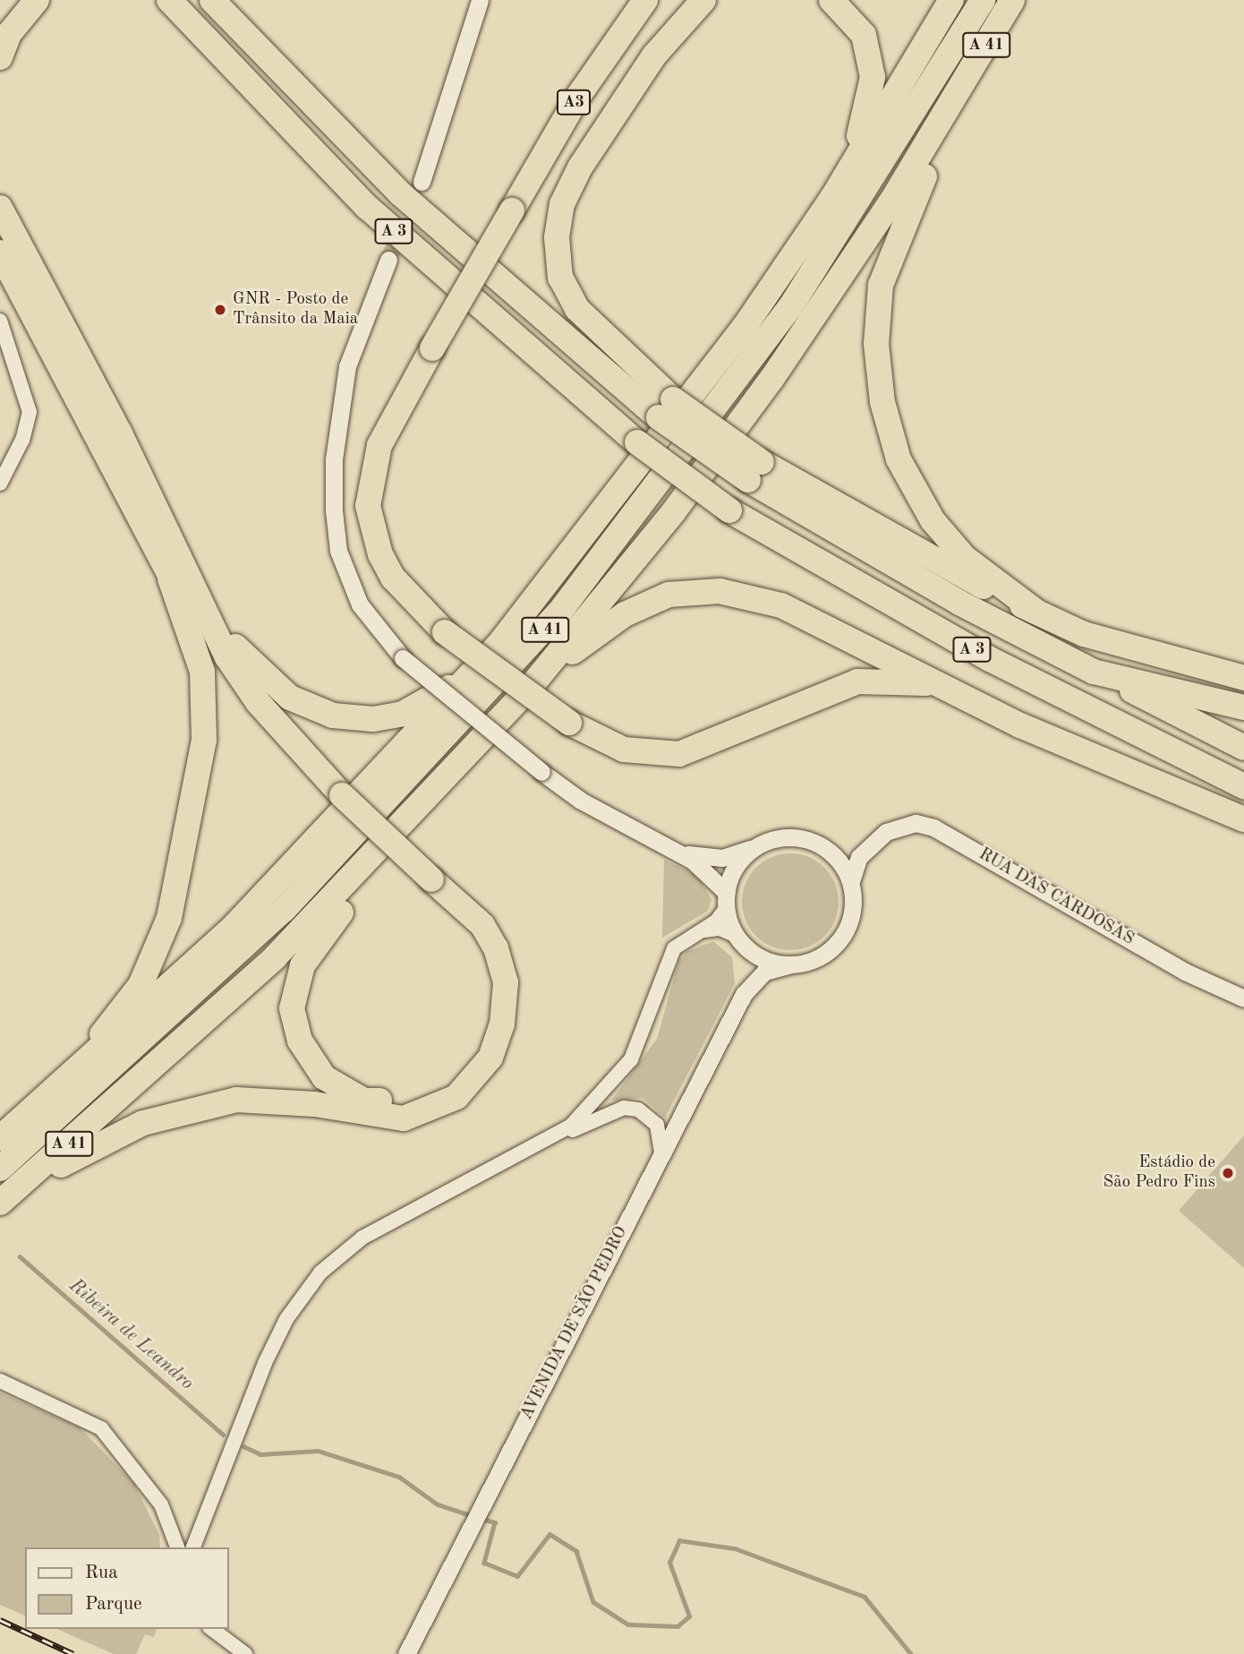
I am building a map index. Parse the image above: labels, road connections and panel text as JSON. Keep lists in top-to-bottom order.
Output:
{
  "streets": {
    "highway": ["A 41", "A3", "A 3"],
    "street": ["RUA DAS CARDOSAS", "AVENIDA DE SÃO PEDRO"]
  },
  "crossings": [
    ["RUA DAS CARDOSAS", "AVENIDA DE SÃO PEDRO"]
  ],
  "water": ["Ribeira de Leandro"],
  "places": ["GNR - Posto de Trânsito da Maia", "Estádio de São Pedro Fins"],
  "legend": ["Rua", "Parque"]
}
